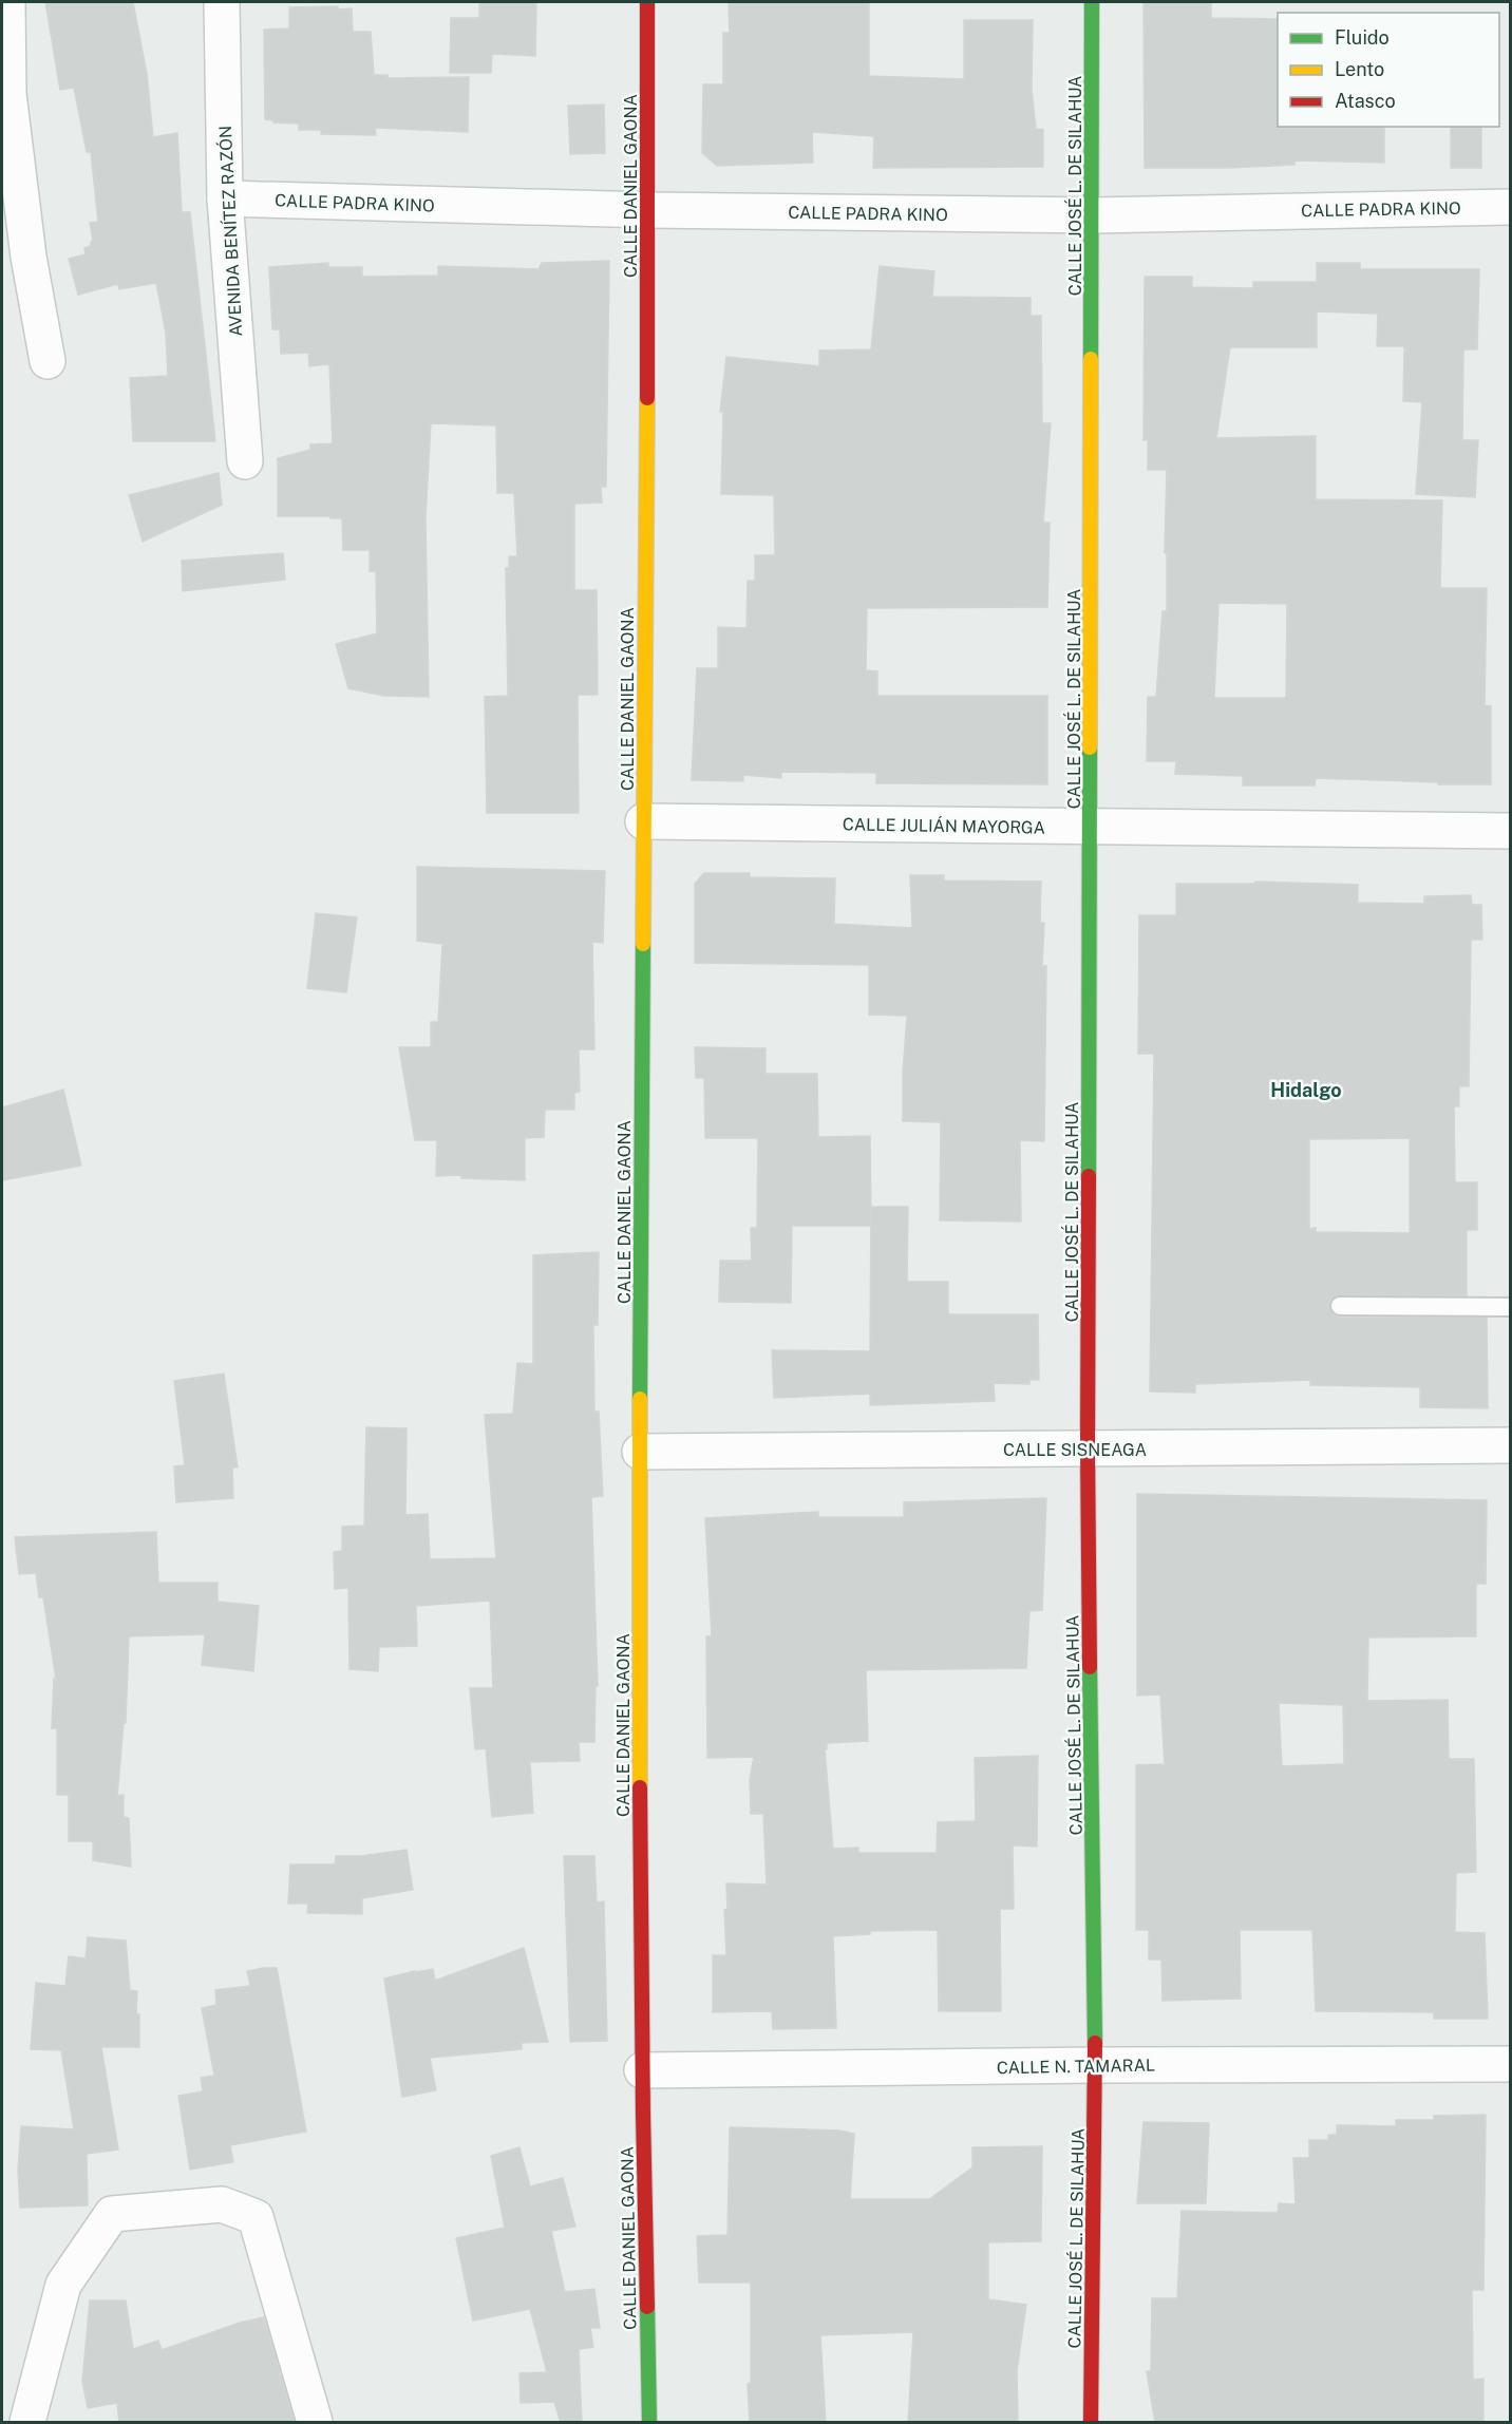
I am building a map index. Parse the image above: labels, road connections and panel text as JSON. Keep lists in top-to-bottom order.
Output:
{
  "streets": {
    "street": [
      "CALLE DANIEL GAONA",
      "CALLE JOSÉ L. DE SILAHUA",
      "CALLE PADRA KINO",
      "AVENIDA BENÍTEZ RAZÓN",
      "CALLE JULIÁN MAYORGA",
      "CALLE SISNEAGA",
      "CALLE N. TAMARAL"
    ]
  },
  "crossings": [
    ["CALLE DANIEL GAONA", "CALLE PADRA KINO"],
    ["CALLE DANIEL GAONA", "CALLE JULIÁN MAYORGA"],
    ["CALLE DANIEL GAONA", "CALLE SISNEAGA"],
    ["CALLE DANIEL GAONA", "CALLE N. TAMARAL"],
    ["CALLE JOSÉ L. DE SILAHUA", "CALLE PADRA KINO"],
    ["CALLE JOSÉ L. DE SILAHUA", "CALLE JULIÁN MAYORGA"],
    ["CALLE JOSÉ L. DE SILAHUA", "CALLE SISNEAGA"],
    ["CALLE JOSÉ L. DE SILAHUA", "CALLE N. TAMARAL"],
    ["CALLE PADRA KINO", "AVENIDA BENÍTEZ RAZÓN"]
  ],
  "districts": ["Hidalgo"],
  "legend": ["Fluido", "Lento", "Atasco"]
}
